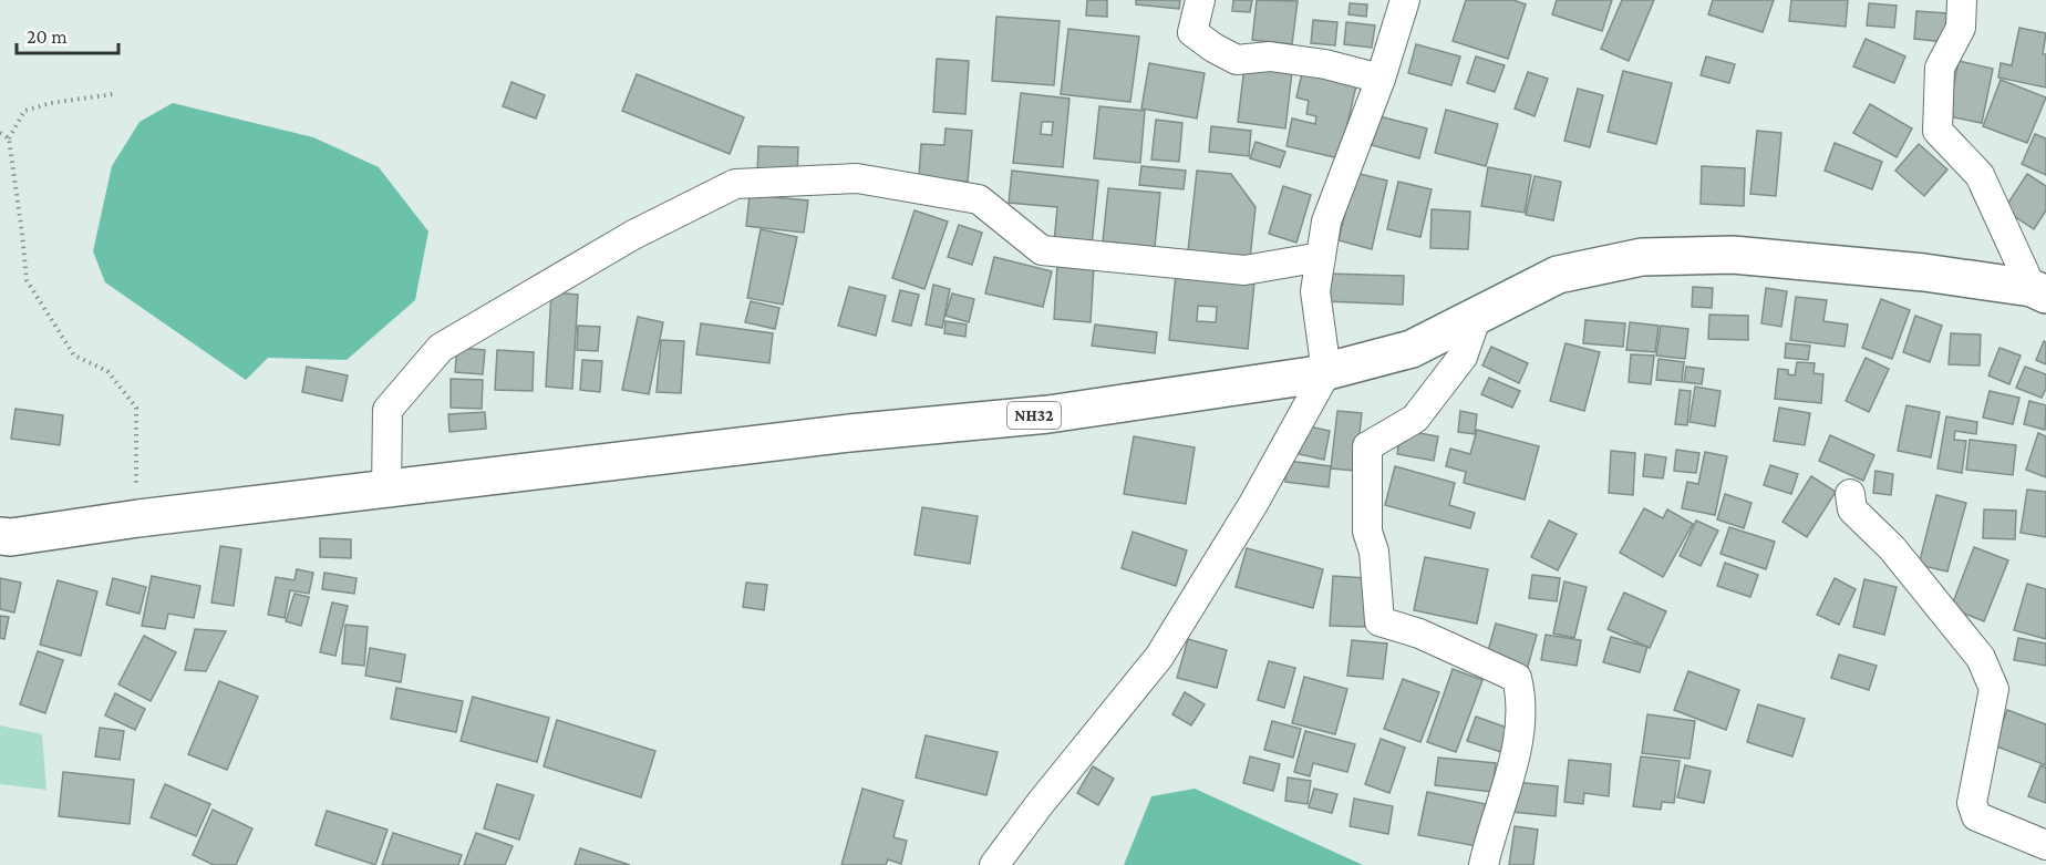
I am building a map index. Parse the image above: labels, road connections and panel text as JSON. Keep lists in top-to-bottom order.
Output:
{
  "streets": {
    "main road": ["NH32"]
  },
  "scale_bar": "20 m"
}
